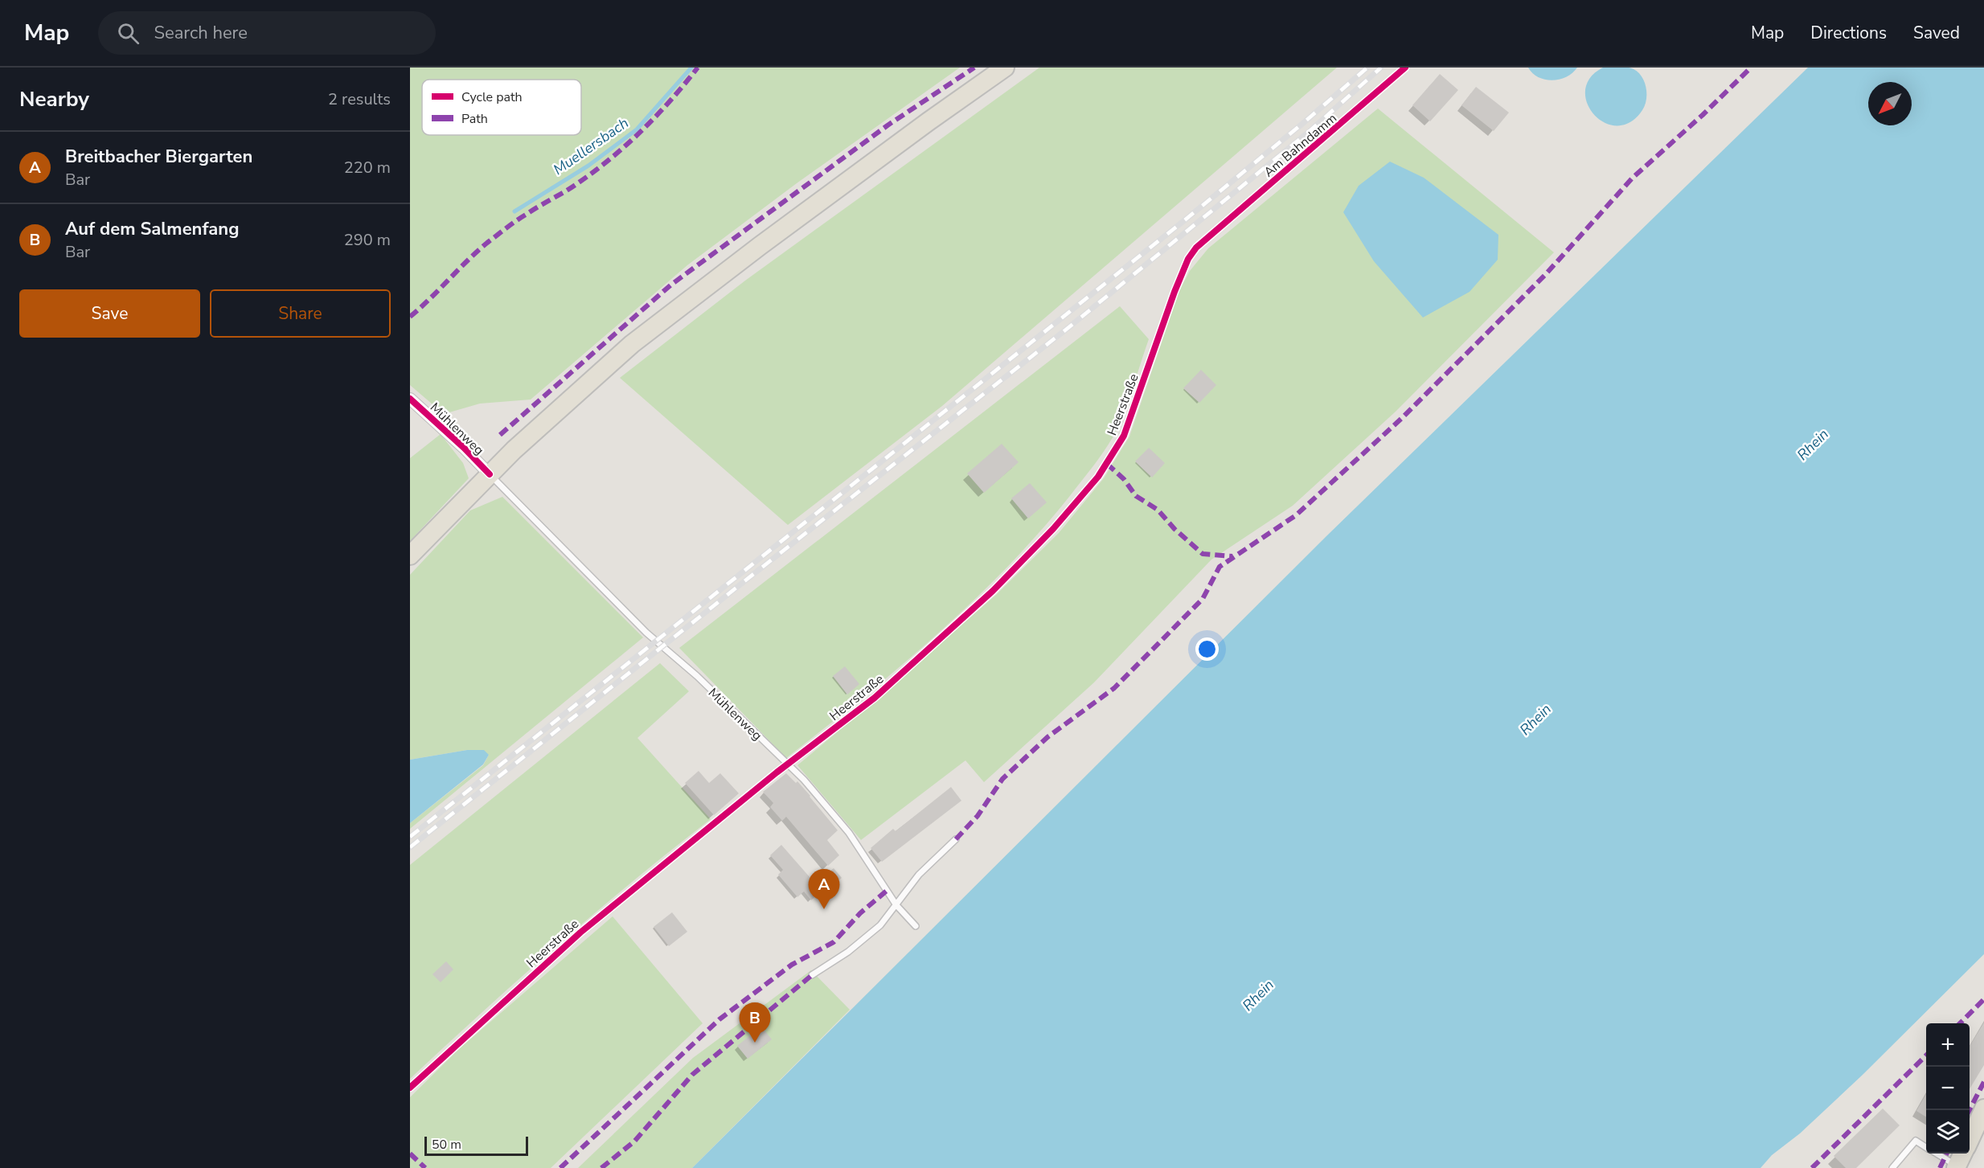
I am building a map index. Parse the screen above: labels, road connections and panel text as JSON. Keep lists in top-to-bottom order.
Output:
{
  "streets": {
    "street": ["Mühlenweg"],
    "lane": ["Am Bahndamm", "Heerstraße"]
  },
  "crossings": [
    ["Am Bahndamm", "Heerstraße"],
    ["Heerstraße", "Mühlenweg"]
  ],
  "water": ["Muellersbach", "Rhein"],
  "legend": ["Cycle path", "Path"],
  "scale_bar": "50 m",
  "north": "bottom left",
  "page": {
    "header": "Map",
    "search": "Search here",
    "nav": ["Map", "Directions", "Saved"],
    "heading": ["Nearby", "2 results"],
    "list": [
      {
        "mark": "A",
        "name": "Breitbacher Biergarten",
        "note": "Bar",
        "value": "220 m"
      },
      {
        "mark": "B",
        "name": "Auf dem Salmenfang",
        "note": "Bar",
        "value": "290 m"
      }
    ],
    "buttons": ["Save", "Share"],
    "pins": ["A", "B"],
    "map_buttons": ["+", "−"],
    "scale": "50 m"
  }
}
